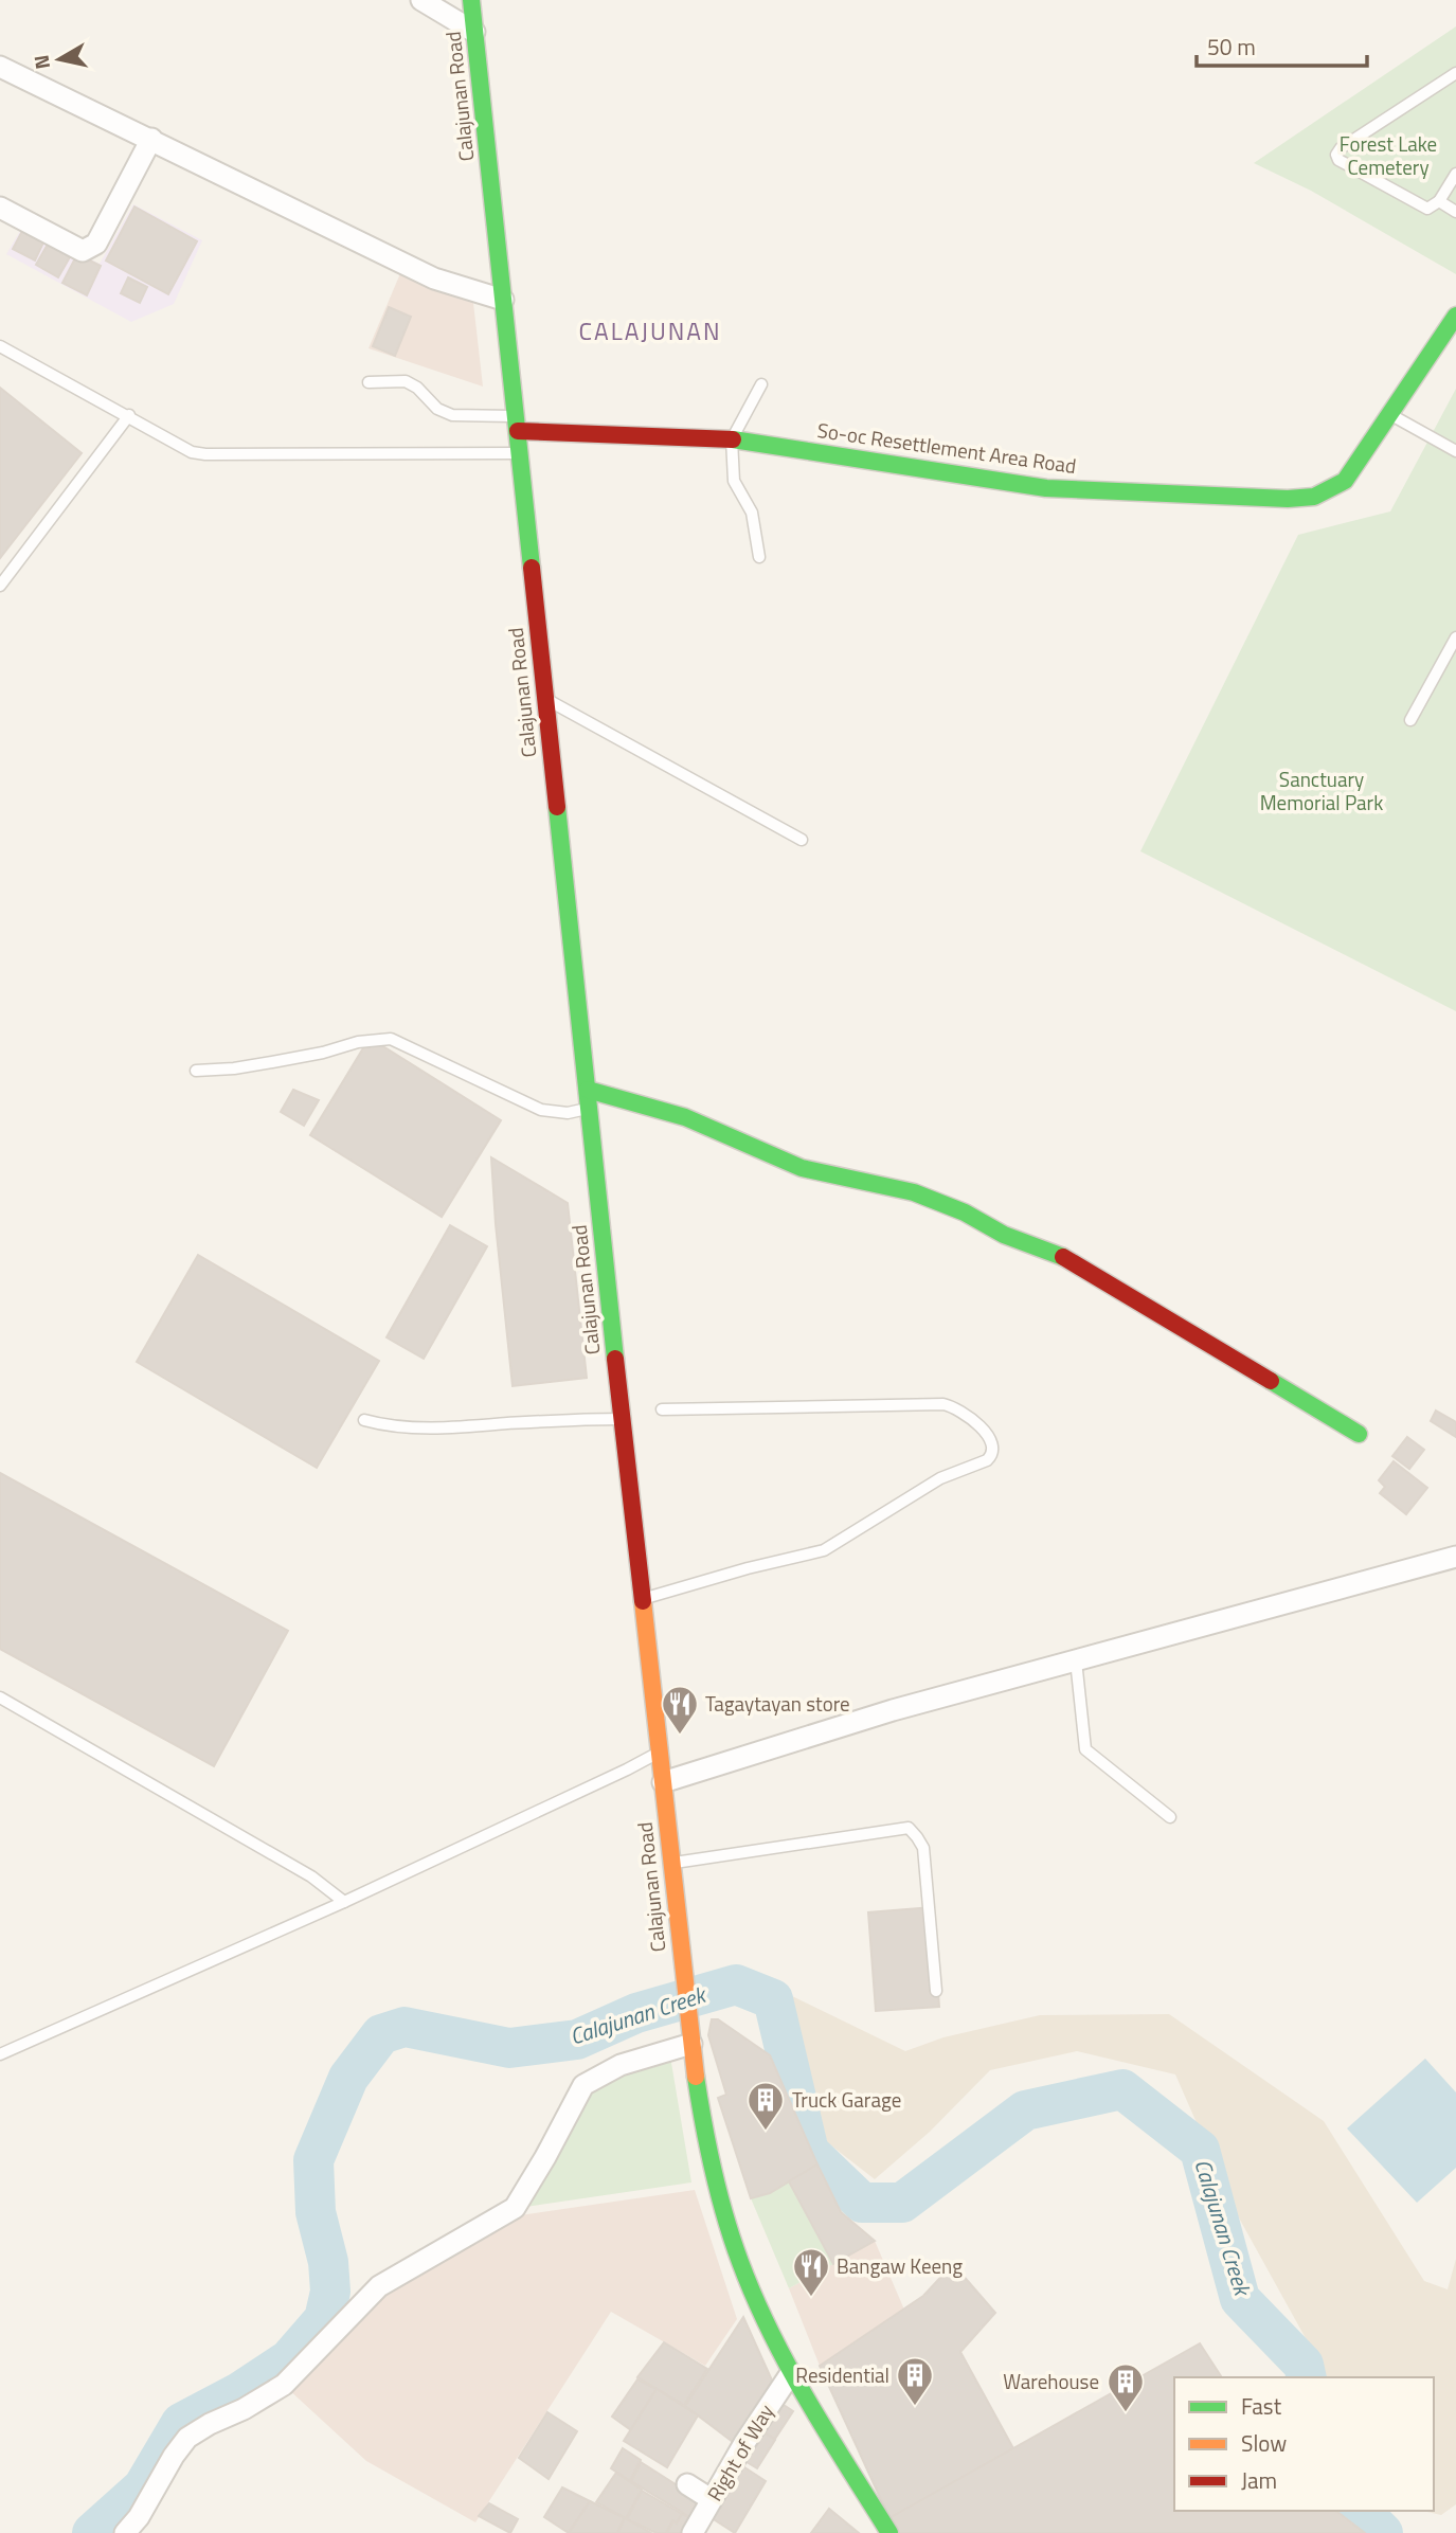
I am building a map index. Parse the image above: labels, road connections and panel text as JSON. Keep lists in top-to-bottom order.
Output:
{
  "streets": {
    "main road": ["Calajunan Road", "So-oc Resettlement Area Road"],
    "street": ["Right of Way"]
  },
  "crossings": [
    ["Calajunan Road", "So-oc Resettlement Area Road"],
    ["Calajunan Road", "Right of Way"]
  ],
  "districts": ["CALAJUNAN"],
  "water": ["Calajunan Creek"],
  "parks": ["Forest Lake Cemetery", "Sanctuary Memorial Park"],
  "places": {
    "restaurant": ["Tagaytayan store", "Bangaw Keeng"],
    "building": ["Truck Garage", "Residential", "Warehouse"]
  },
  "legend": ["Fast", "Slow", "Jam"],
  "scale_bar": "50 m",
  "north": "left"
}
